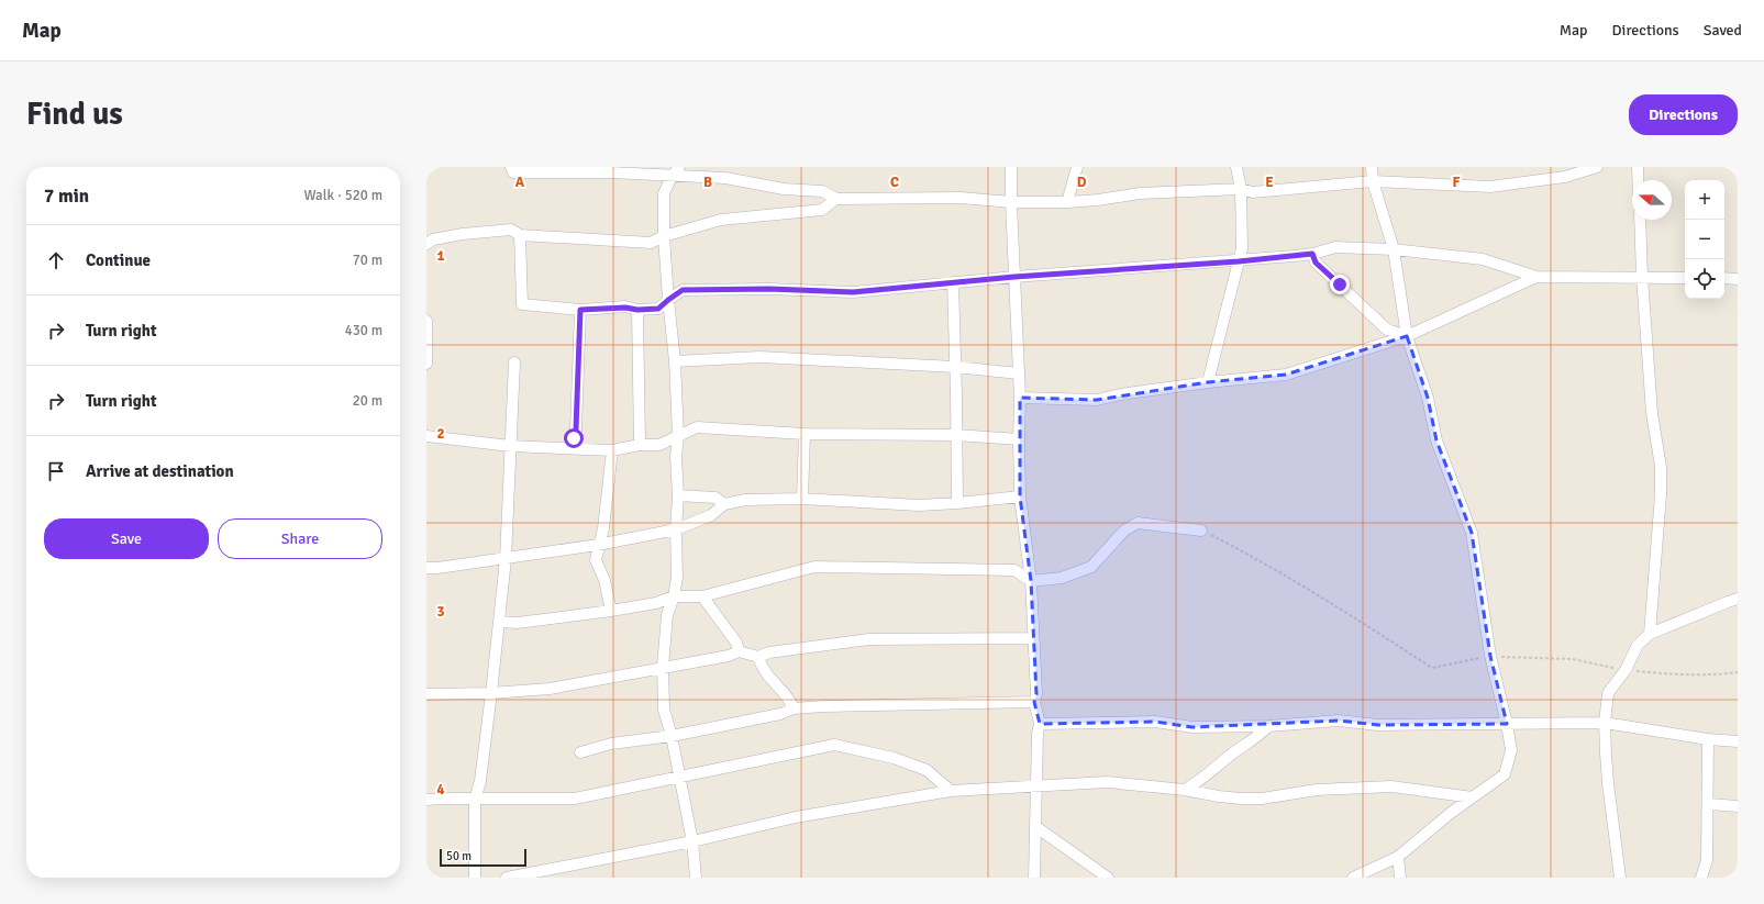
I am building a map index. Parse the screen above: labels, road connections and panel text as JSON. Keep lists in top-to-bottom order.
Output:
{
  "scale_bar": "50 m",
  "north": "left",
  "page": {
    "header": "Map",
    "nav": ["Map", "Directions", "Saved"],
    "buttons": [
      "Directions",
      ["Save", "Share"]
    ],
    "title": "Find us",
    "heading": ["7 min", "Walk · 520 m"],
    "map_buttons": ["+", "−"],
    "list": [
      ["Continue", "70 m"],
      ["Turn right", "430 m"],
      ["Turn right", "20 m"],
      "Arrive at destination"
    ],
    "scale": "50 m"
  },
  "grid": {
    "columns": [
      "A",
      "B",
      "C",
      "D",
      "E",
      "F"
    ],
    "rows": [
      "1",
      "2",
      "3",
      "4"
    ]
  }
}
